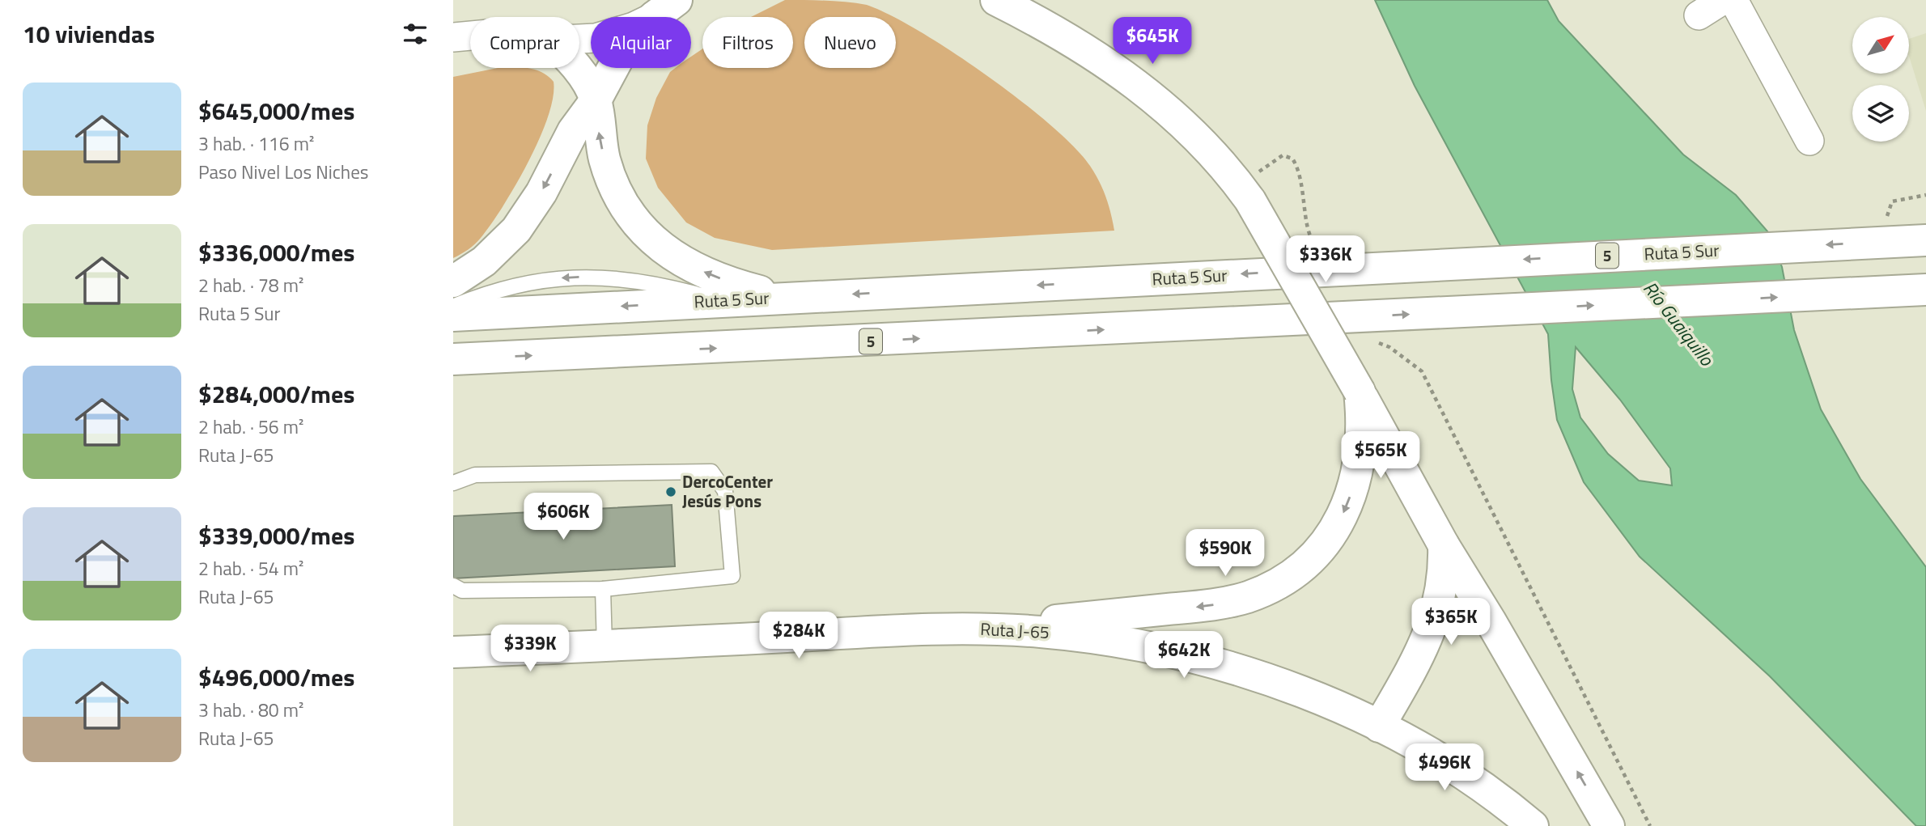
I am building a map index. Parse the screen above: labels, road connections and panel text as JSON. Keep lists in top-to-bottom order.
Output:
{
  "streets": {
    "main road": ["Ruta 5 Sur", "5", "Ruta J-65"]
  },
  "water": ["Río Guaiquillo"],
  "places": ["DercoCenter Jesús Pons"],
  "north": "top right",
  "page": {
    "heading": "10 viviendas",
    "price": [
      "$645K",
      "$336K",
      "$565K",
      "$606K",
      "$590K",
      "$365K",
      "$284K",
      "$339K",
      "$642K",
      "$496K"
    ],
    "chip": [
      "Comprar",
      "Alquilar",
      "Filtros",
      "Nuevo"
    ],
    "list": [
      {
        "name": "$645,000/mes",
        "note": "3 hab. · 116 m² · Paso Nivel Los Niches"
      },
      {
        "name": "$336,000/mes",
        "note": "2 hab. · 78 m² · Ruta 5 Sur"
      },
      {
        "name": "$284,000/mes",
        "note": "2 hab. · 56 m² · Ruta J-65"
      },
      {
        "name": "$339,000/mes",
        "note": "2 hab. · 54 m² · Ruta J-65"
      },
      {
        "name": "$496,000/mes",
        "note": "3 hab. · 80 m² · Ruta J-65"
      }
    ]
  }
}
